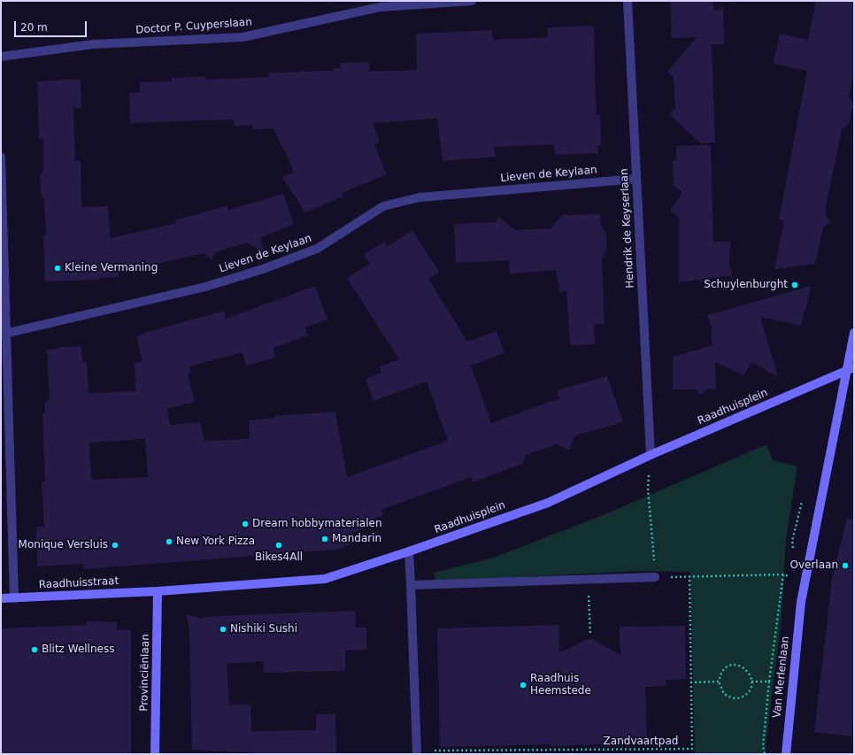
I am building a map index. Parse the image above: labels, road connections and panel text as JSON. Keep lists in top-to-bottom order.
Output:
{
  "streets": {
    "street": [
      "Doctor P. Cuyperslaan",
      "Lieven de Keylaan",
      "Hendrik de Keyserlaan",
      "Raadhuisplein",
      "Raadhuisstraat",
      "Provinciënlaan",
      "Van Merlenlaan"
    ],
    "path": ["Zandvaartpad"]
  },
  "crossings": [
    ["Lieven de Keylaan", "Hendrik de Keyserlaan"],
    ["Hendrik de Keyserlaan", "Raadhuisplein"],
    ["Raadhuisplein", "Raadhuisstraat"],
    ["Raadhuisplein", "Provinciënlaan"],
    ["Raadhuisplein", "Van Merlenlaan"],
    ["Raadhuisstraat", "Provinciënlaan"]
  ],
  "places": [
    "Kleine Vermaning",
    "Schuylenburght",
    "Dream hobbymaterialen",
    "Mandarin",
    "New York Pizza",
    "Monique Versluis",
    "Bikes4All",
    "Overlaan",
    "Nishiki Sushi",
    "Blitz Wellness",
    "Raadhuis Heemstede"
  ],
  "scale_bar": "20 m"
}
